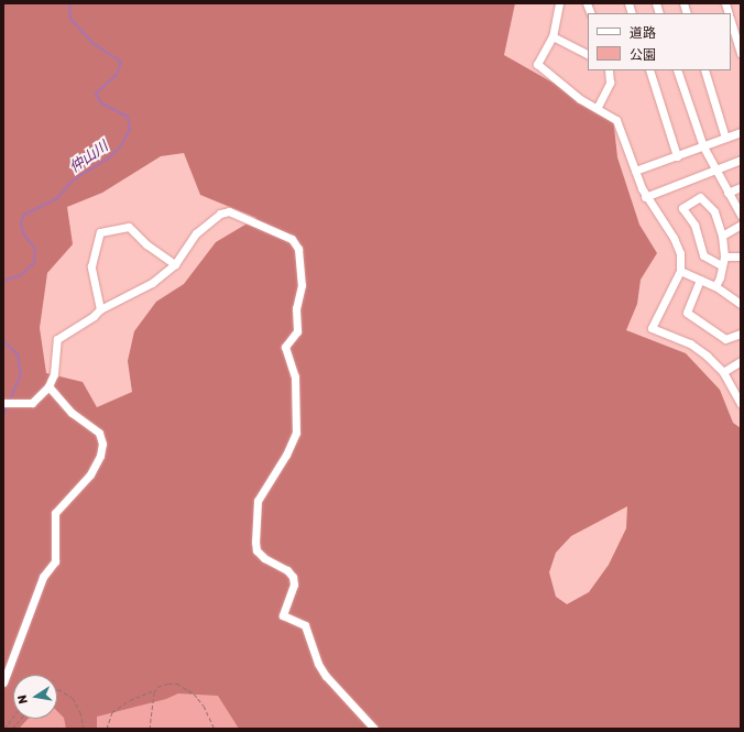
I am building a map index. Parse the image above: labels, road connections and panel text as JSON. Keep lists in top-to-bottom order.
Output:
{
  "water": ["仲山川"],
  "legend": ["道路", "公園"],
  "north": "left"
}
